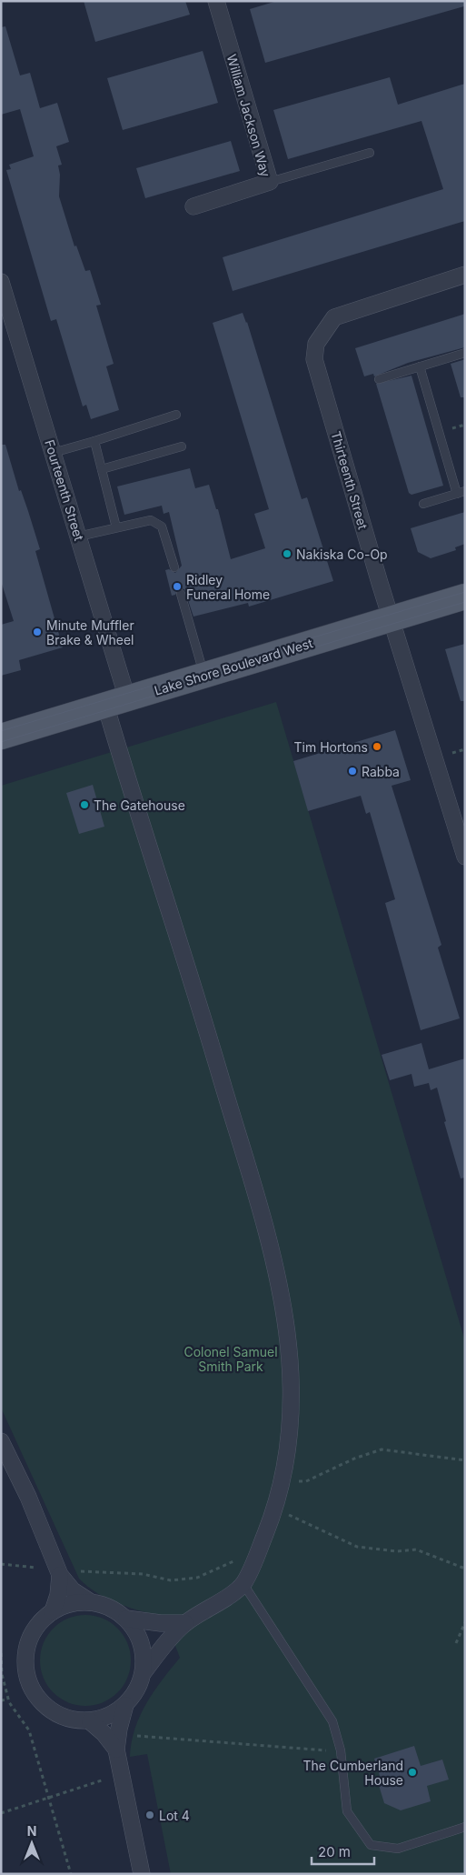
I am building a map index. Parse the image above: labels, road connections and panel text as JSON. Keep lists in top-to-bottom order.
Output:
{
  "streets": {
    "main road": ["Lake Shore Boulevard West"],
    "street": ["William Jackson Way", "Thirteenth Street", "Fourteenth Street"]
  },
  "crossings": [
    ["Thirteenth Street", "Lake Shore Boulevard West"],
    ["Fourteenth Street", "Lake Shore Boulevard West"]
  ],
  "parks": ["Colonel Samuel Smith Park"],
  "places": [
    "Nakiska Co-Op",
    "Ridley Funeral Home",
    "Minute Muffler Brake & Wheel",
    "Tim Hortons",
    "Rabba",
    "The Gatehouse",
    "The Cumberland House",
    "Lot 4"
  ],
  "scale_bar": "20 m",
  "north": "top"
}
